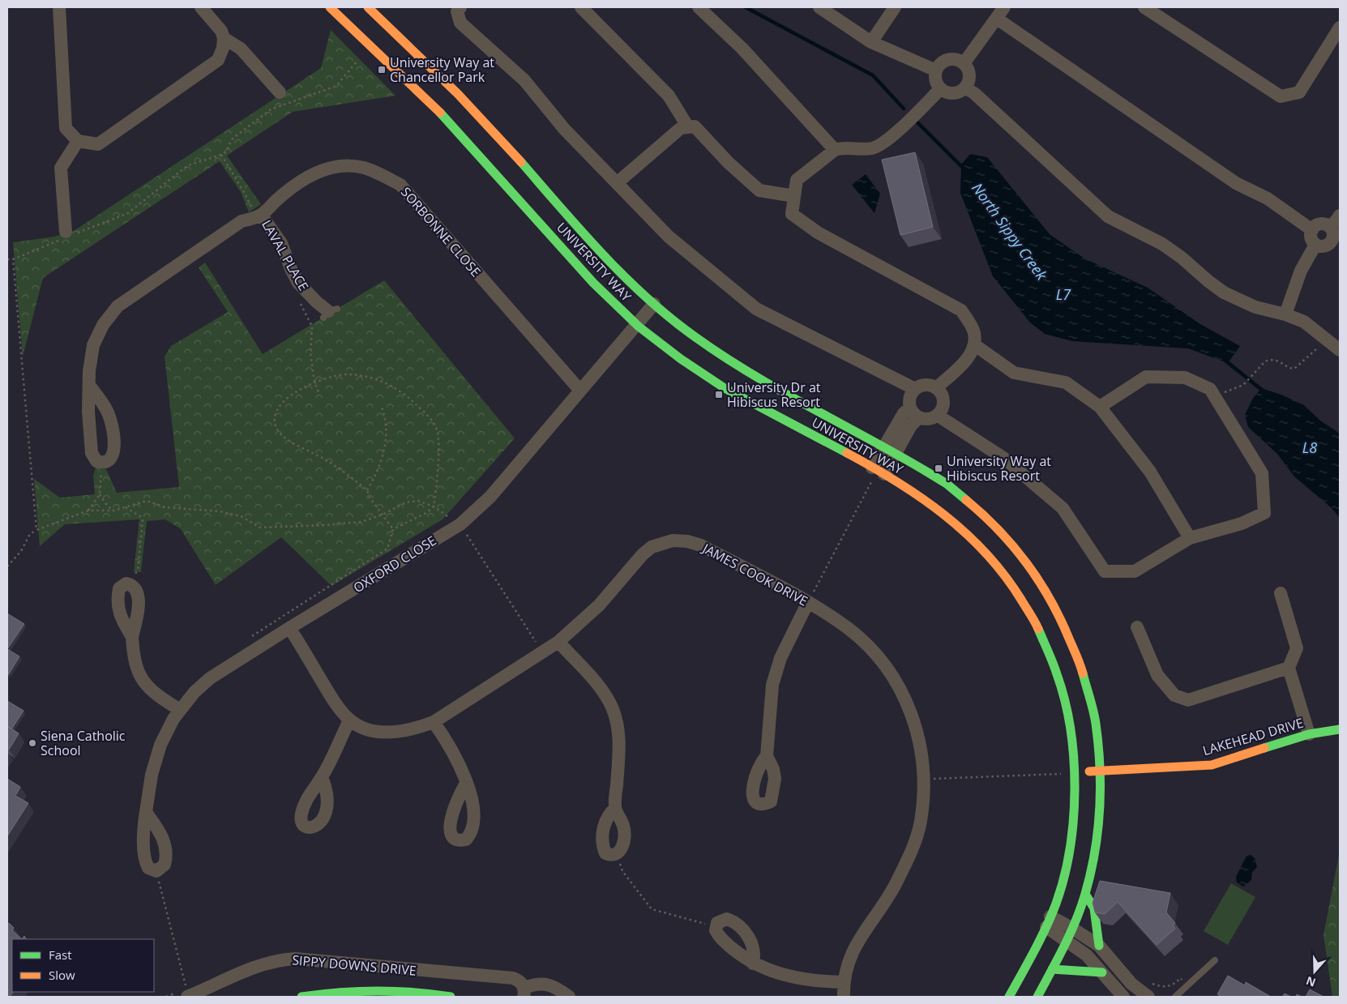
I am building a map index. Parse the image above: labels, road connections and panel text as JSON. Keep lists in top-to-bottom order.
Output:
{
  "streets": {
    "main road": ["UNIVERSITY WAY", "LAKEHEAD DRIVE", "SIPPY DOWNS DRIVE"],
    "street": [
      "SORBONNE CLOSE",
      "LAVAL PLACE",
      "OXFORD CLOSE",
      "JAMES COOK DRIVE"
    ]
  },
  "crossings": [
    ["SORBONNE CLOSE", "LAVAL PLACE"],
    ["SORBONNE CLOSE", "OXFORD CLOSE"],
    ["UNIVERSITY WAY", "OXFORD CLOSE"],
    ["UNIVERSITY WAY", "LAKEHEAD DRIVE"],
    ["OXFORD CLOSE", "JAMES COOK DRIVE"]
  ],
  "water": ["North Sippy Creek", "L7", "L8"],
  "places": {
    "transit": ["University Way at Chancellor Park", "University Dr at Hibiscus Resort", "University Way at Hibiscus Resort"],
    "other": ["Siena Catholic School"]
  },
  "legend": ["Fast", "Slow"],
  "north": "bottom"
}
